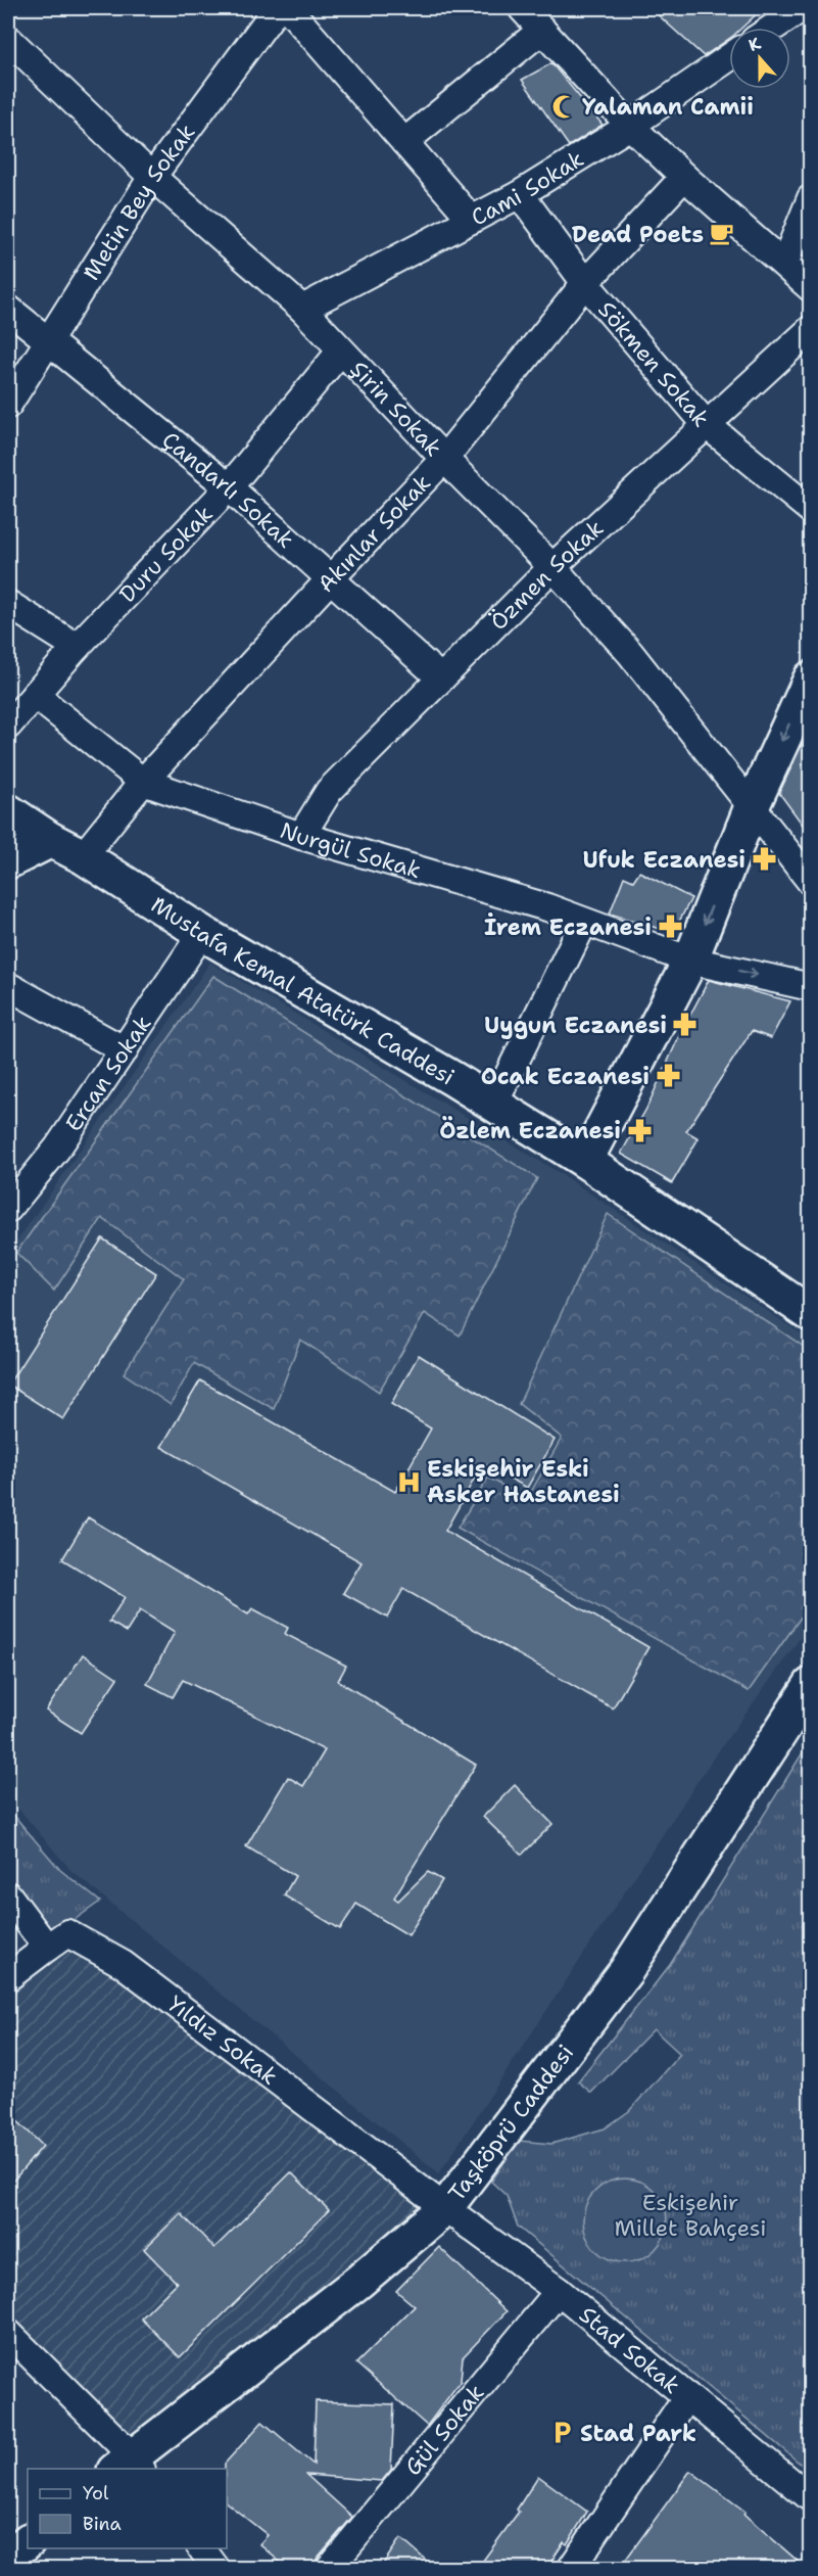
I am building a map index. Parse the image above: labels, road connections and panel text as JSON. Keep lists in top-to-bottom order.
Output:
{
  "streets": {
    "main road": ["Mustafa Kemal Atatürk Caddesi", "Taşköprü Caddesi"],
    "street": [
      "Cami Sokak",
      "Metin Bey Sokak",
      "Sökmen Sokak",
      "Şirin Sokak",
      "Çandarlı Sokak",
      "Akınlar Sokak",
      "Duru Sokak",
      "Özmen Sokak",
      "Nurgül Sokak",
      "Ercan Sokak",
      "Yıldız Sokak",
      "Stad Sokak",
      "Gül Sokak"
    ]
  },
  "crossings": [
    ["Cami Sokak", "Sökmen Sokak"],
    ["Cami Sokak", "Şirin Sokak"],
    ["Metin Bey Sokak", "Şirin Sokak"],
    ["Metin Bey Sokak", "Çandarlı Sokak"],
    ["Sökmen Sokak", "Akınlar Sokak"],
    ["Sökmen Sokak", "Özmen Sokak"],
    ["Şirin Sokak", "Akınlar Sokak"],
    ["Şirin Sokak", "Duru Sokak"],
    ["Şirin Sokak", "Özmen Sokak"],
    ["Çandarlı Sokak", "Akınlar Sokak"],
    ["Çandarlı Sokak", "Duru Sokak"],
    ["Çandarlı Sokak", "Özmen Sokak"],
    ["Akınlar Sokak", "Nurgül Sokak"],
    ["Akınlar Sokak", "Mustafa Kemal Atatürk Caddesi"],
    ["Duru Sokak", "Nurgül Sokak"],
    ["Özmen Sokak", "Nurgül Sokak"],
    ["Mustafa Kemal Atatürk Caddesi", "Ercan Sokak"],
    ["Yıldız Sokak", "Taşköprü Caddesi"],
    ["Yıldız Sokak", "Stad Sokak"],
    ["Taşköprü Caddesi", "Stad Sokak"],
    ["Stad Sokak", "Gül Sokak"]
  ],
  "parks": ["Eskişehir Millet Bahçesi"],
  "places": {
    "mosque": ["Yalaman Camii"],
    "cafe": ["Dead Poets"],
    "pharmacy": [
      "Ufuk Eczanesi",
      "İrem Eczanesi",
      "Uygun Eczanesi",
      "Ocak Eczanesi",
      "Özlem Eczanesi"
    ],
    "hospital": ["Eskişehir Eski Asker Hastanesi"],
    "parking": ["Stad Park"]
  },
  "legend": ["Yol", "Bina"],
  "north": "top"
}
